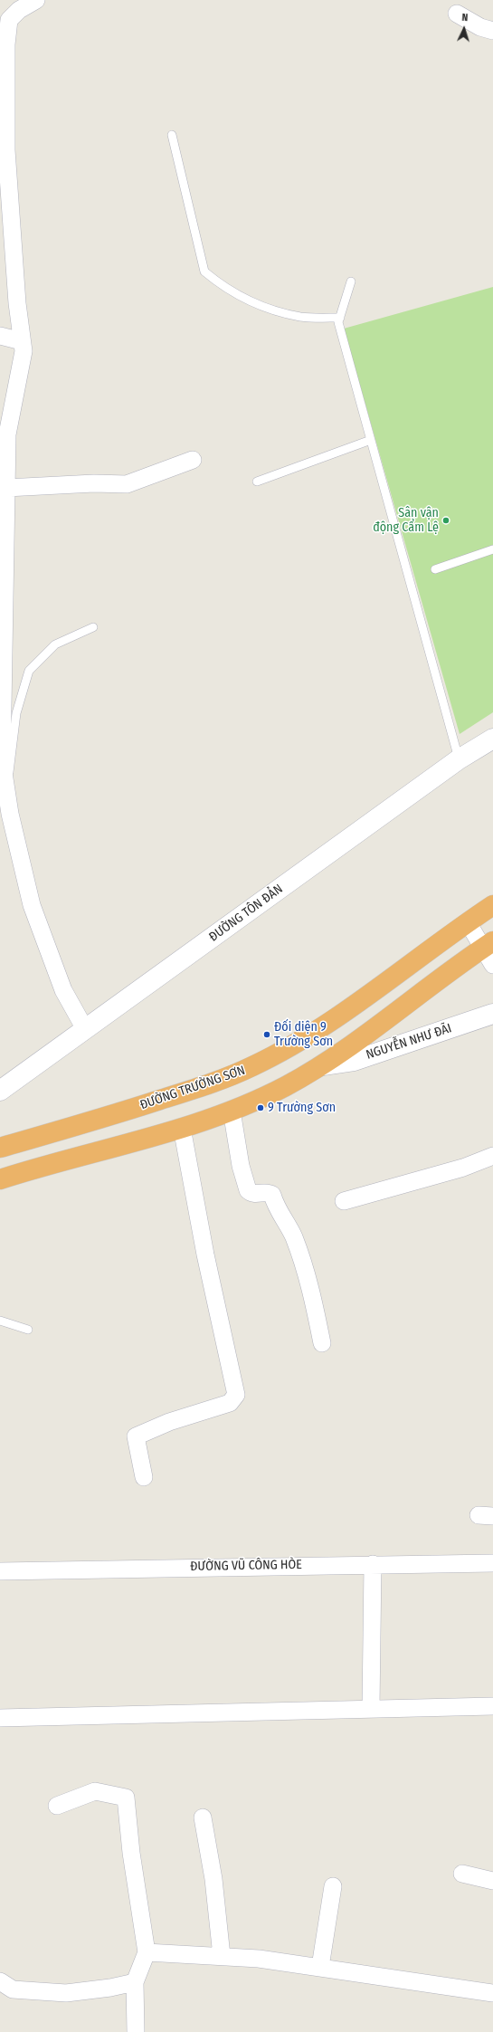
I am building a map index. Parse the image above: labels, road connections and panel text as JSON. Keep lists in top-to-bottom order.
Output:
{
  "streets": {
    "highway": ["ĐƯỜNG TRƯỜNG SƠN"],
    "street": ["ĐƯỜNG TÔN ĐẢN", "NGUYỄN NHƯ ĐÃI", "ĐƯỜNG VŨ CÔNG HÒE"]
  },
  "places": ["Sân vận động Cẩm Lệ", "Đối diện 9 Trường Sơn", "9 Trường Sơn"],
  "north": "top"
}
